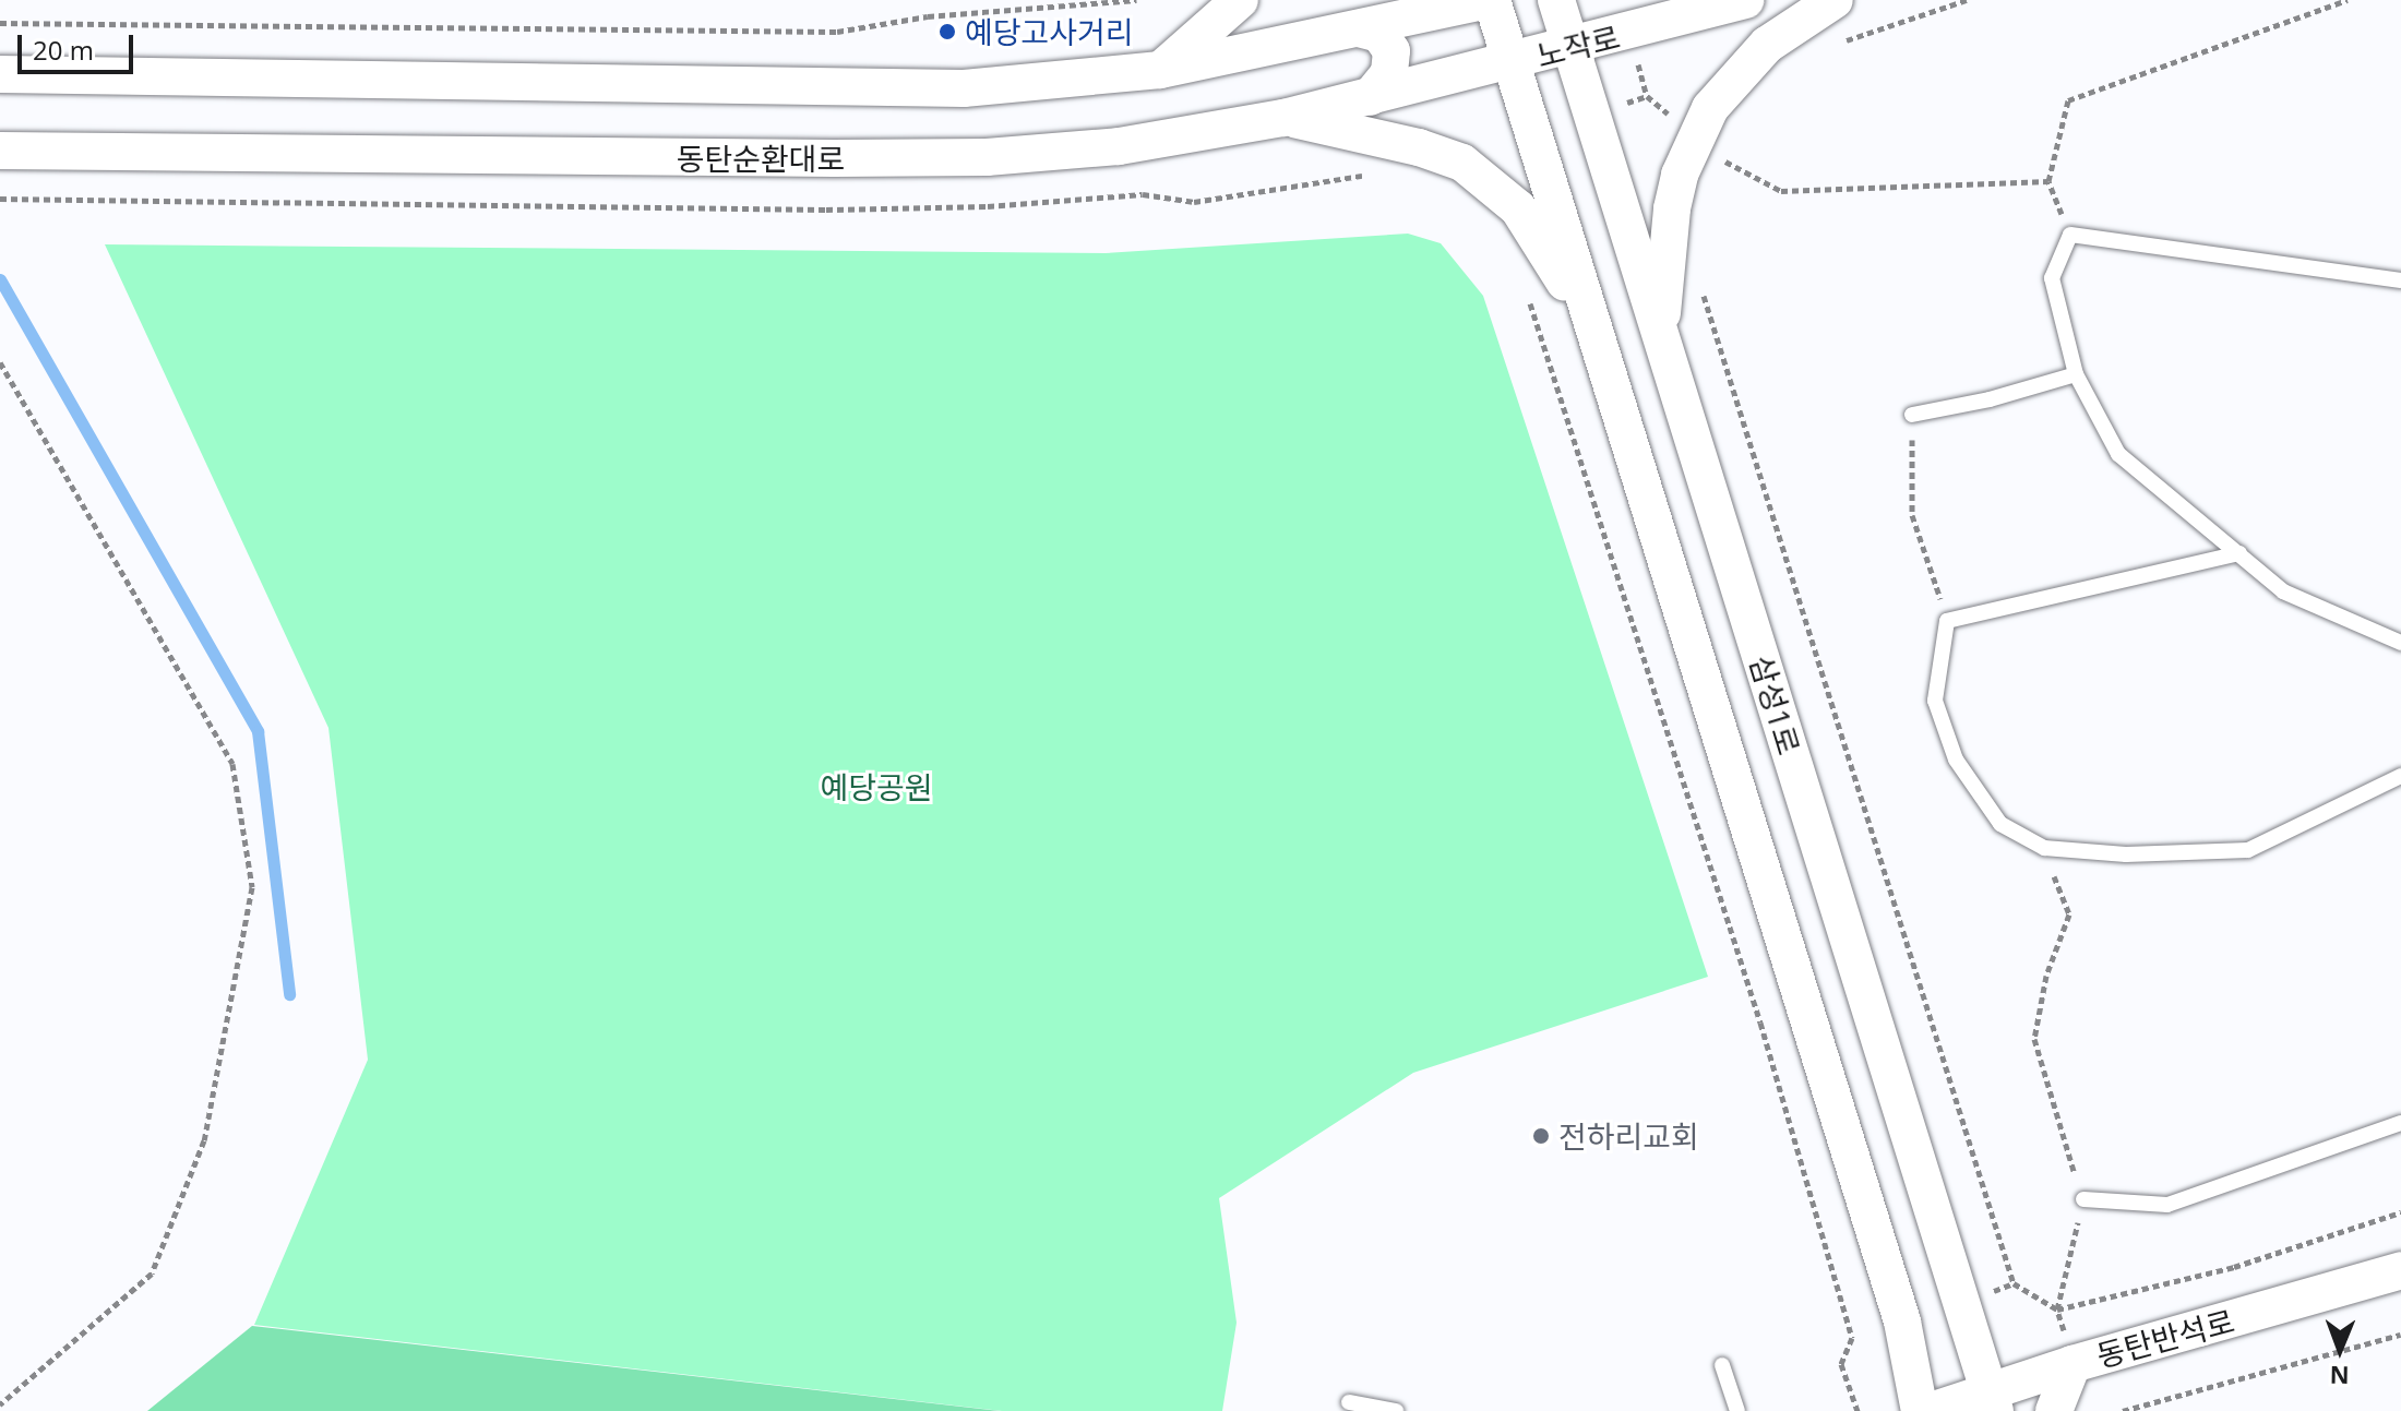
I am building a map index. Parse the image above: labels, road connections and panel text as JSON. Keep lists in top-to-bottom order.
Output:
{
  "streets": {
    "street": [
      "노작로",
      "동탄순환대로",
      "삼성1로",
      "동탄반석로"
    ]
  },
  "crossings": [
    ["노작로", "동탄순환대로"],
    ["노작로", "삼성1로"],
    ["동탄순환대로", "삼성1로"],
    ["삼성1로", "동탄반석로"]
  ],
  "parks": ["예당공원"],
  "places": ["예당고사거리", "전하리교회"],
  "scale_bar": "20 m",
  "north": "bottom"
}
